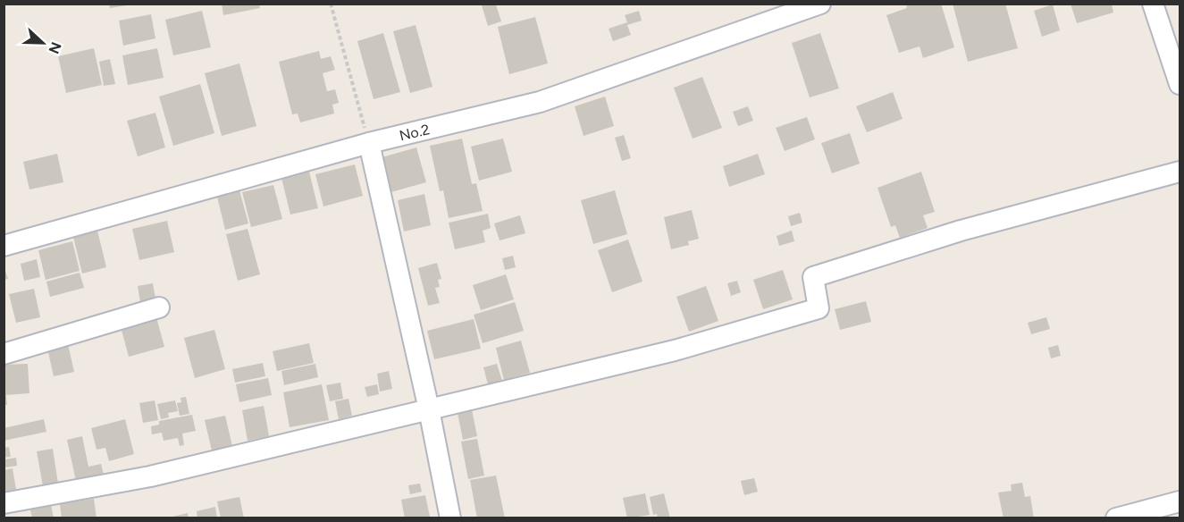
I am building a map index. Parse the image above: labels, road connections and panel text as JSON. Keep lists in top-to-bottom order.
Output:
{
  "streets": {
    "street": ["No.2"]
  },
  "north": "right"
}
